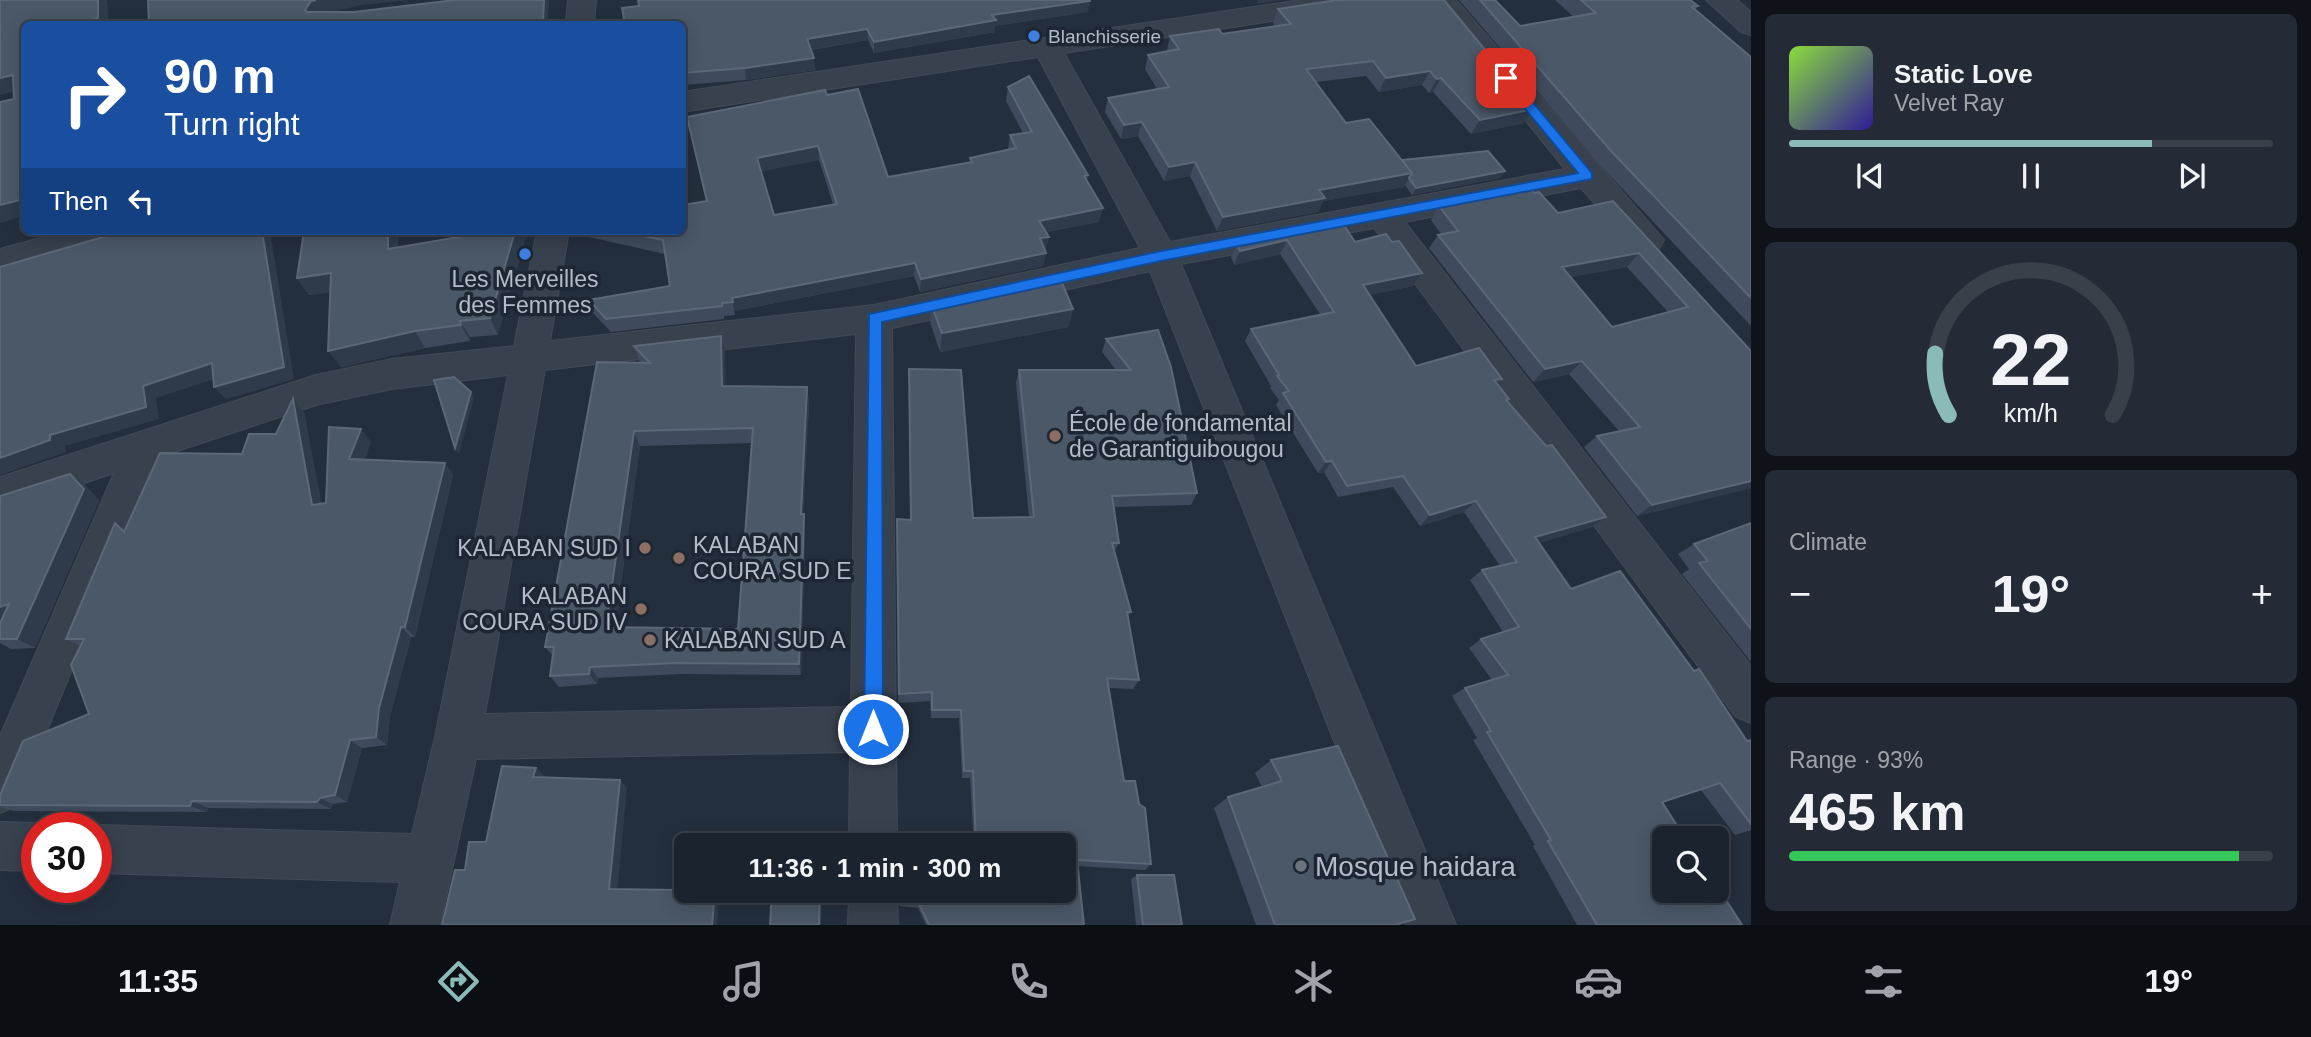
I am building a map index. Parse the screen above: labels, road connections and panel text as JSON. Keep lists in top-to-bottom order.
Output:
{
  "places": [
    "Blanchisserie",
    "Les Merveilles des Femmes",
    "École de fondamental de Garantiguibougou",
    "KALABAN SUD I",
    "KALABAN COURA SUD E",
    "KALABAN COURA SUD IV",
    "KALABAN SUD A",
    "Mosque haidara"
  ],
  "page": {
    "turn": ["90 m", "Turn right"],
    "song": ["Static Love", "Velvet Ray"],
    "then": "Then",
    "tile": [
      "Climate",
      ["Range · 93%", "465 km"]
    ],
    "heat": ["−", "19°", "+"],
    "limit": "30",
    "trip": "11:36 · 1 min · 300 m",
    "tabs": ["11:35", "19°"],
    "gauge": ["22", "km/h"]
  }
}
